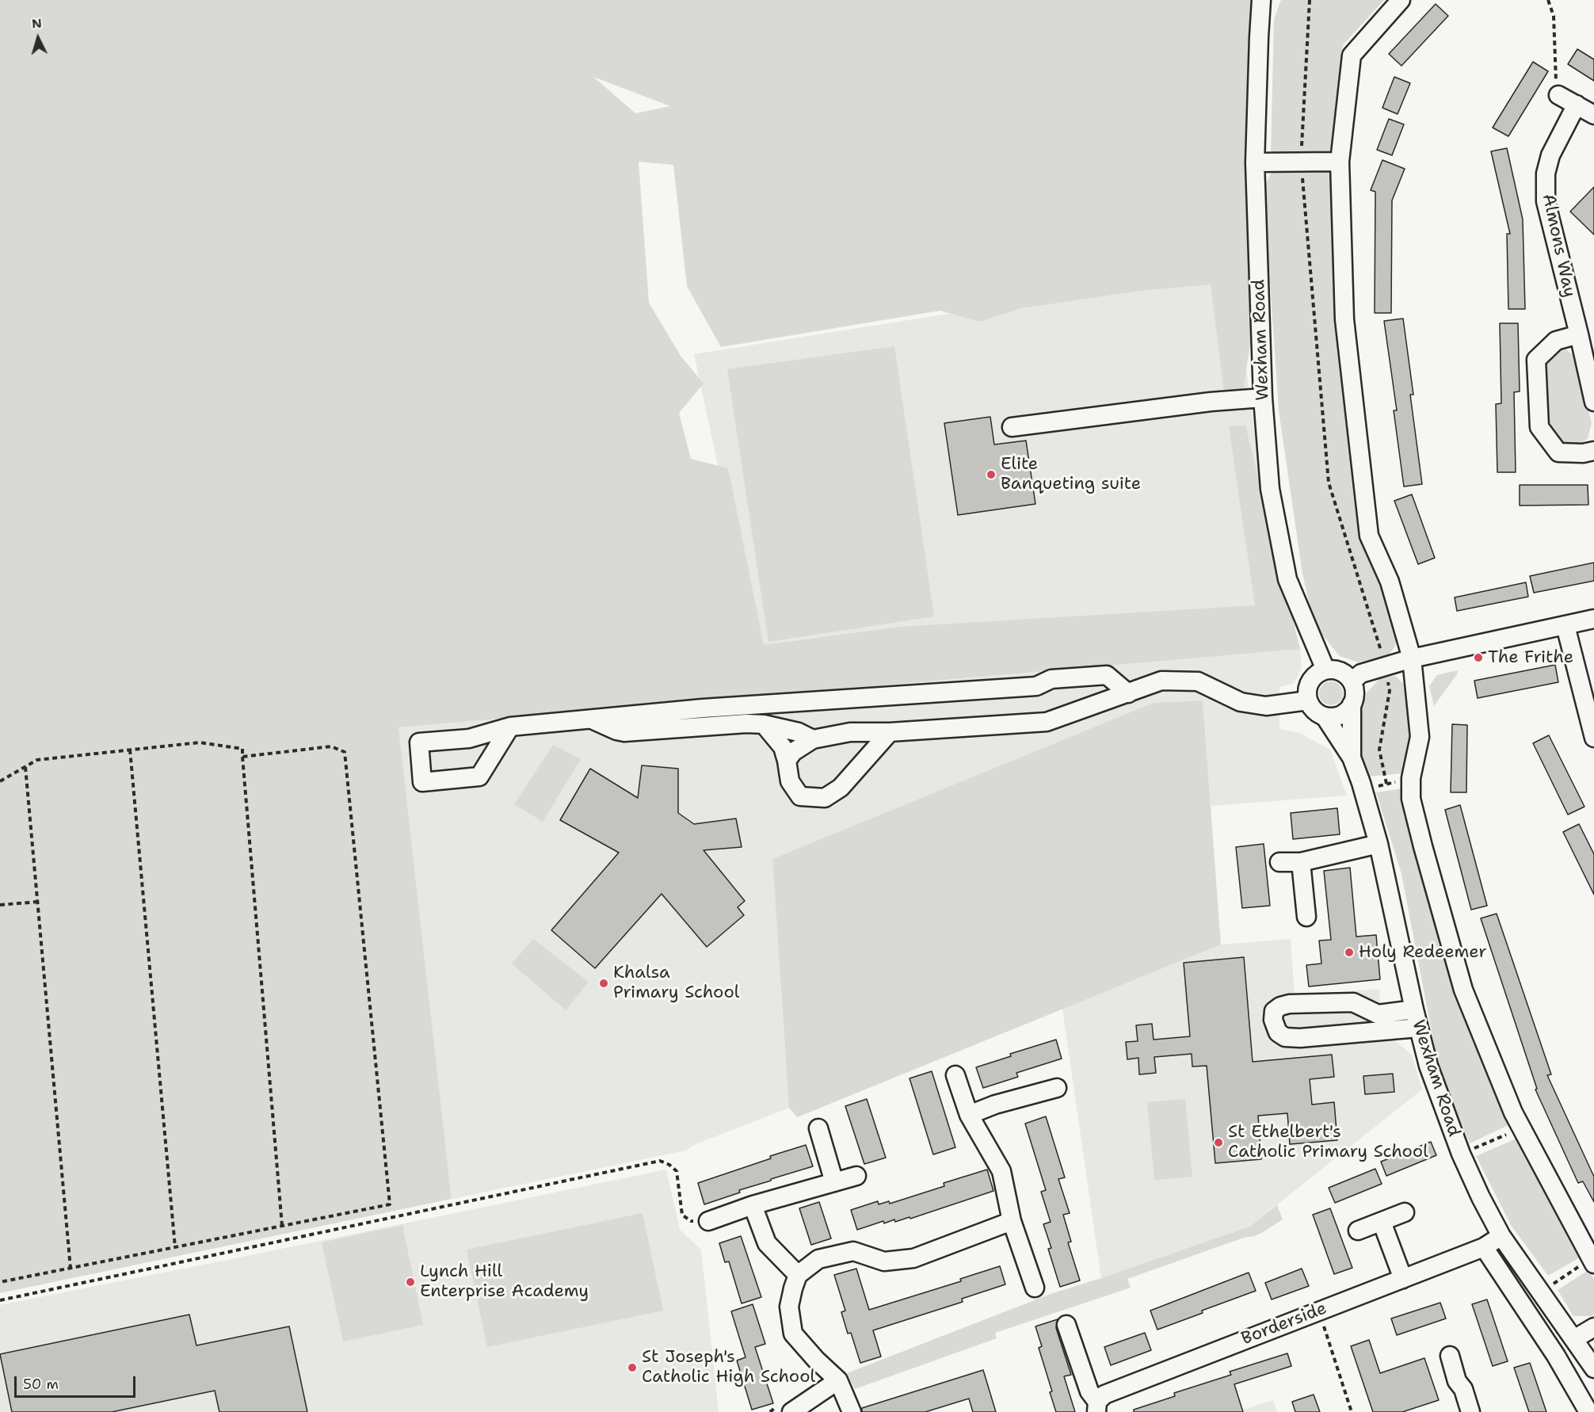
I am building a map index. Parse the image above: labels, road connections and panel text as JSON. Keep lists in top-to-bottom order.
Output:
{
  "streets": {
    "street": ["Almons Way", "Wexham Road", "Borderside"]
  },
  "crossings": [
    ["Wexham Road", "Borderside"]
  ],
  "places": [
    "Elite Banqueting suite",
    "The Frithe",
    "Holy Redeemer",
    "Khalsa Primary School",
    "St Ethelbert's Catholic Primary School",
    "Lynch Hill Enterprise Academy",
    "St Joseph's Catholic High School"
  ],
  "scale_bar": "50 m",
  "north": "top"
}
